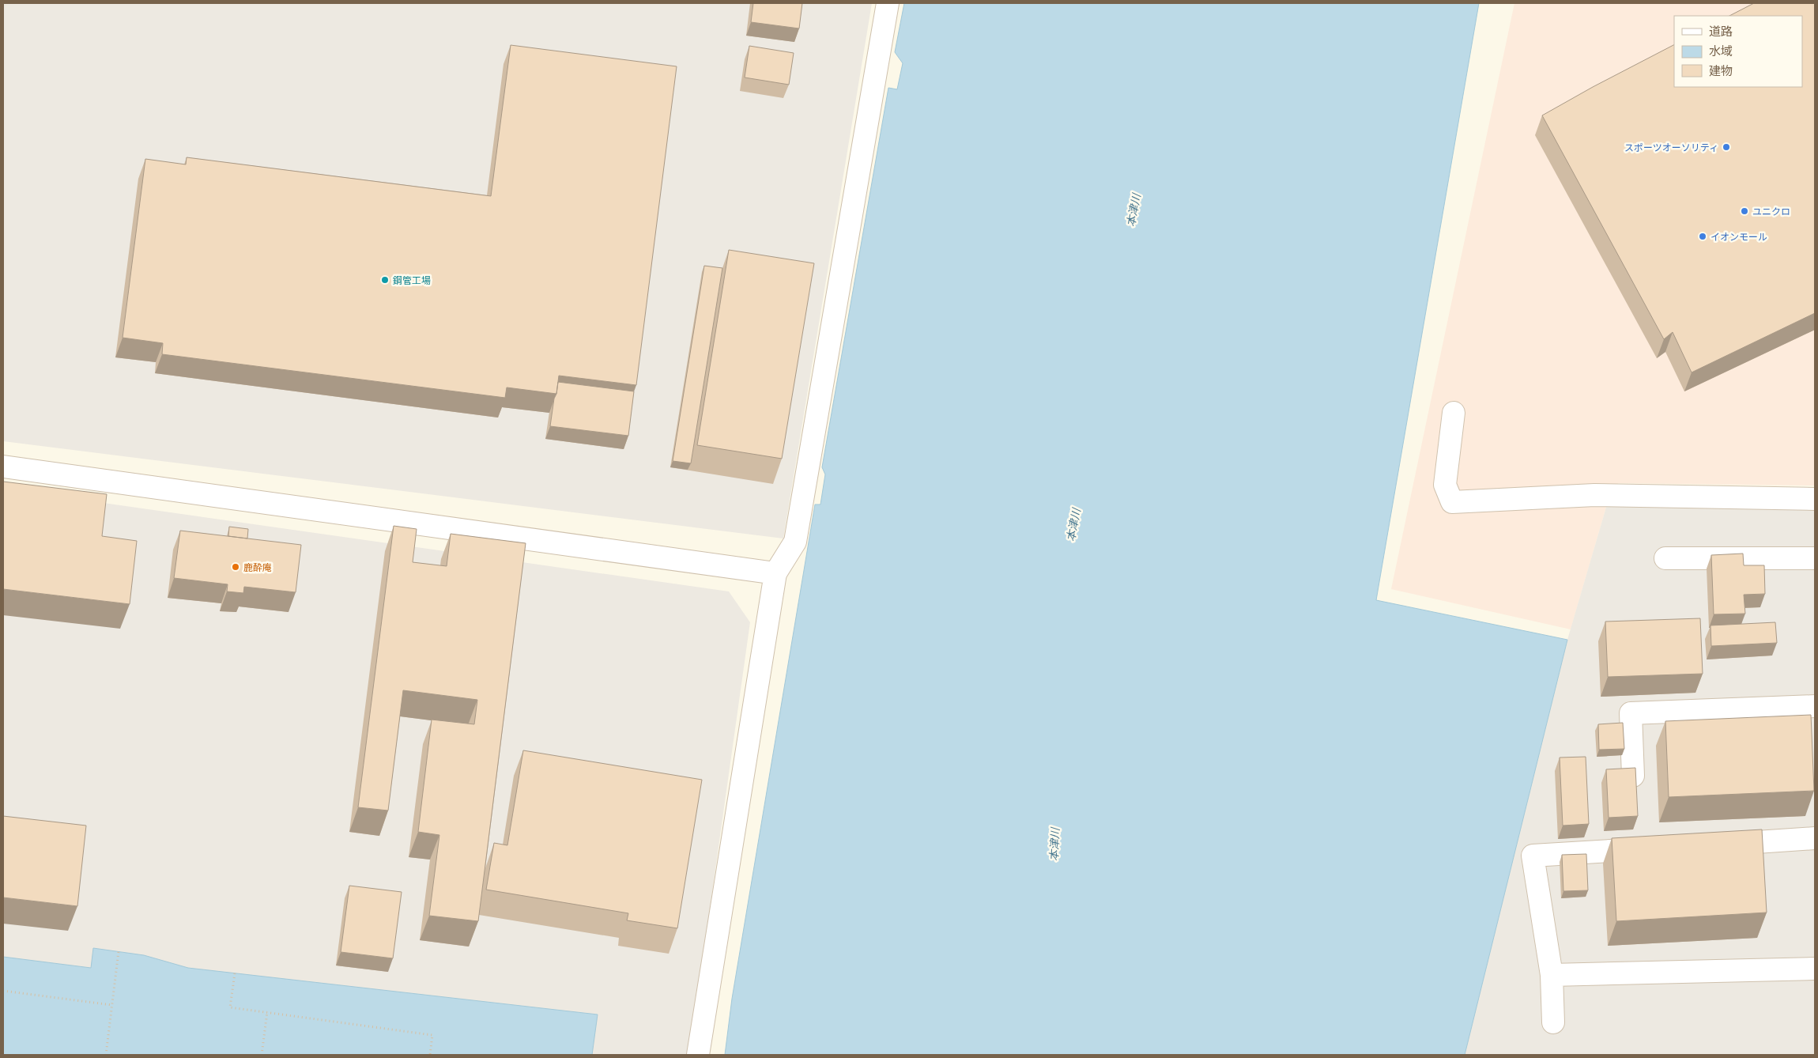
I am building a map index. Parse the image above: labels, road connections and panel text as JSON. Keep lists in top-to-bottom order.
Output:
{
  "water": ["本津川"],
  "places": [
    "スポーツオーソリティ",
    "ユニクロ",
    "イオンモール",
    "鋼管工場",
    "鹿酔庵"
  ],
  "legend": ["道路", "水域", "建物"]
}
